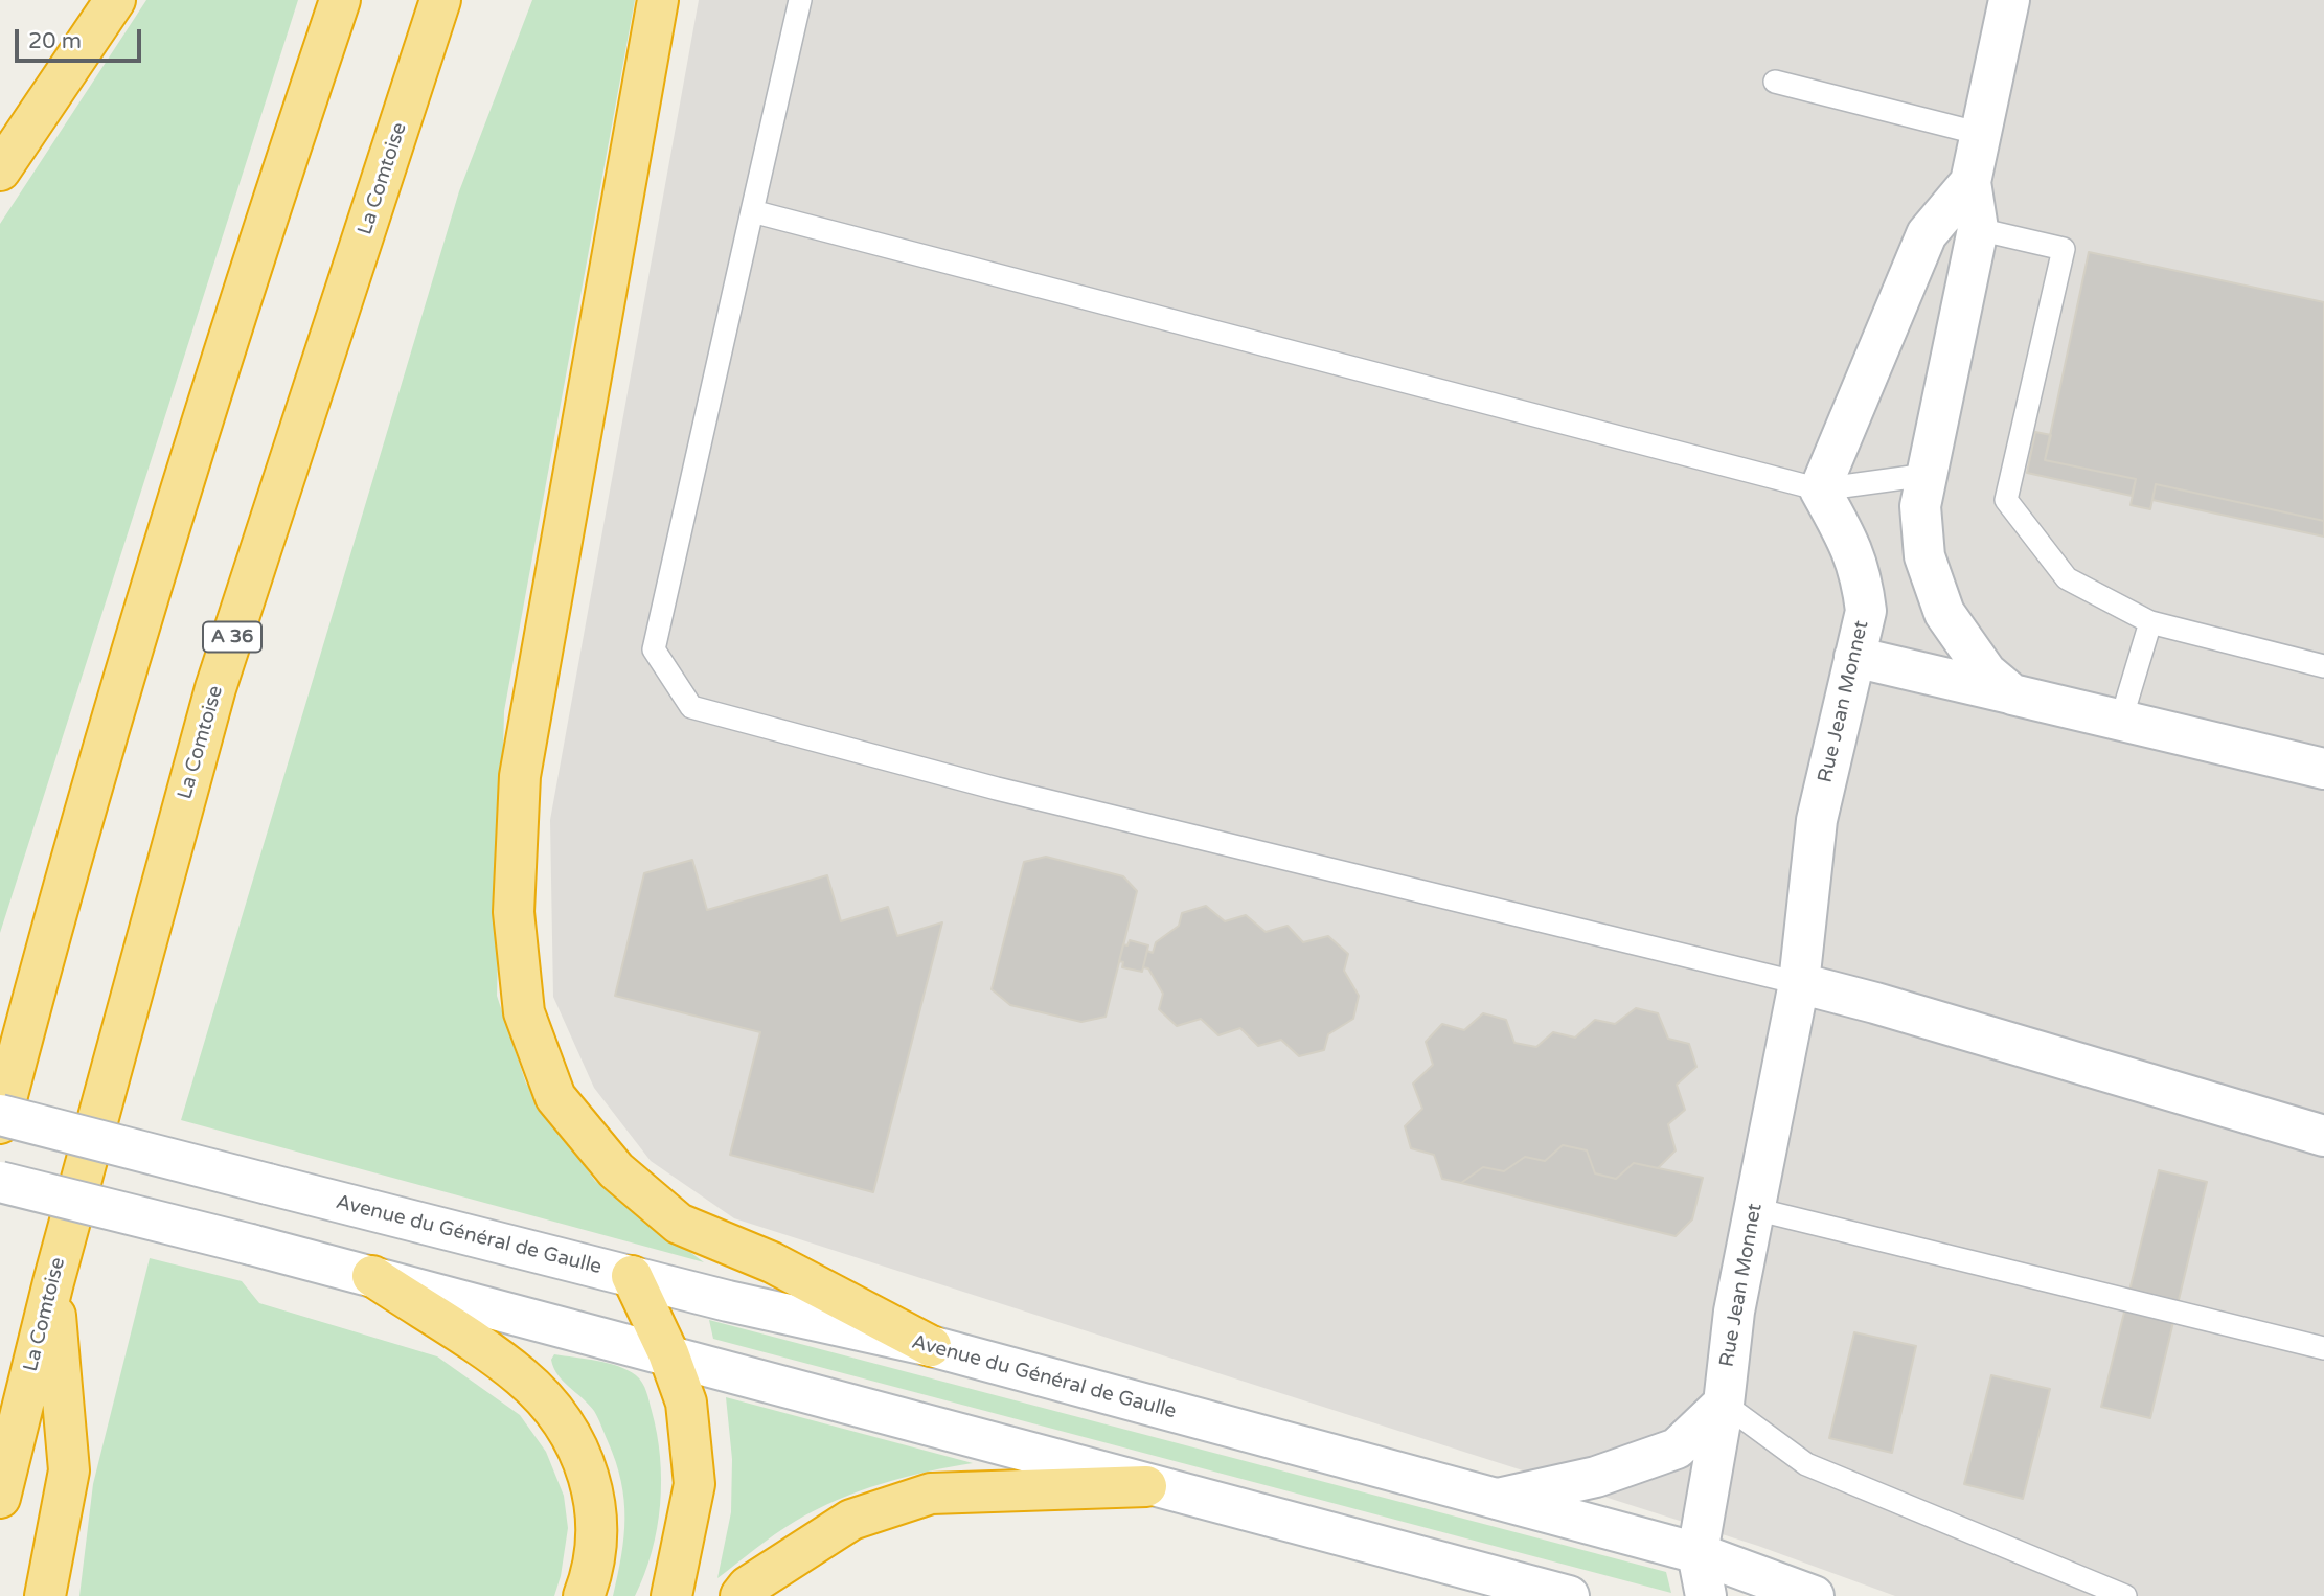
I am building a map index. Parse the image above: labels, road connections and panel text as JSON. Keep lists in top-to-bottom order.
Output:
{
  "streets": {
    "highway": ["La Comtoise", "A 36"],
    "street": ["Rue Jean Monnet", "Avenue du Général de Gaulle"]
  },
  "crossings": [
    ["Rue Jean Monnet", "Avenue du Général de Gaulle"]
  ],
  "scale_bar": "20 m"
}
